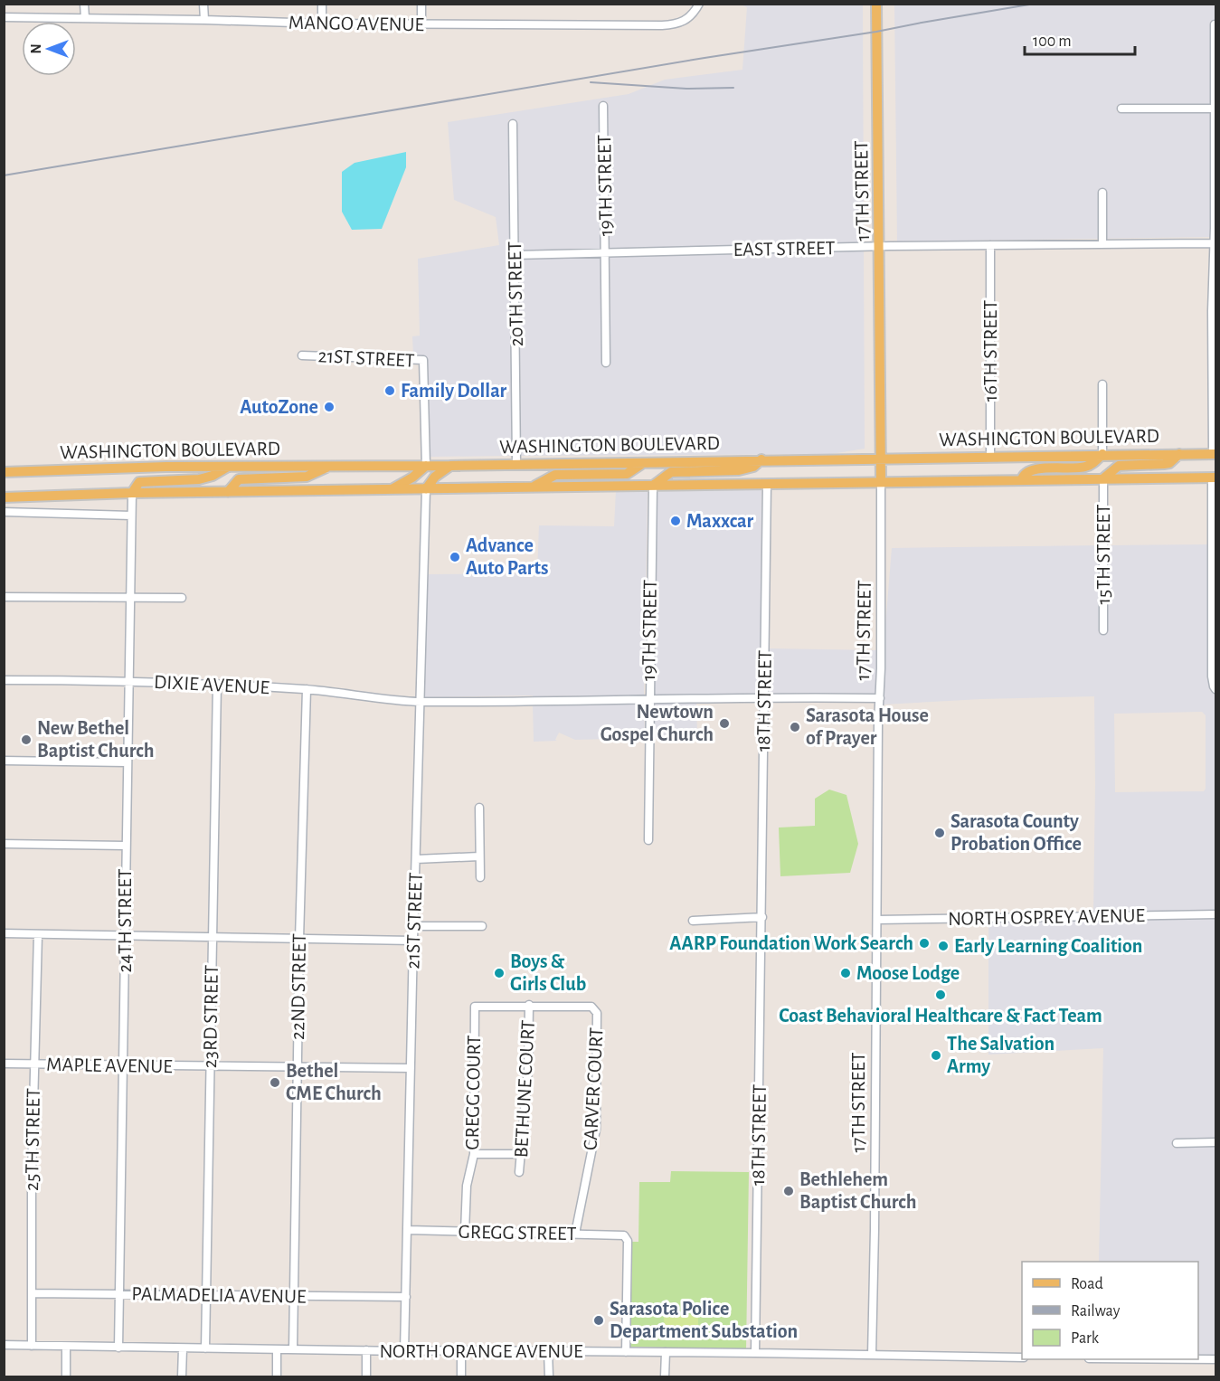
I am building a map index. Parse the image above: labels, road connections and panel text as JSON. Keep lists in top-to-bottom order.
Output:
{
  "streets": {
    "main road": ["17TH STREET", "WASHINGTON BOULEVARD"],
    "street": [
      "MANGO AVENUE",
      "19TH STREET",
      "EAST STREET",
      "20TH STREET",
      "16TH STREET",
      "21ST STREET",
      "15TH STREET",
      "DIXIE AVENUE",
      "18TH STREET",
      "NORTH OSPREY AVENUE",
      "24TH STREET",
      "22ND STREET",
      "23RD STREET",
      "MAPLE AVENUE",
      "BETHUNE COURT",
      "CARVER COURT",
      "GREGG COURT",
      "25TH STREET",
      "GREGG STREET",
      "PALMADELIA AVENUE",
      "NORTH ORANGE AVENUE"
    ]
  },
  "crossings": [
    ["19TH STREET", "EAST STREET"],
    ["19TH STREET", "WASHINGTON BOULEVARD"],
    ["19TH STREET", "DIXIE AVENUE"],
    ["17TH STREET", "EAST STREET"],
    ["17TH STREET", "WASHINGTON BOULEVARD"],
    ["17TH STREET", "DIXIE AVENUE"],
    ["17TH STREET", "NORTH OSPREY AVENUE"],
    ["17TH STREET", "NORTH ORANGE AVENUE"],
    ["EAST STREET", "20TH STREET"],
    ["EAST STREET", "16TH STREET"],
    ["20TH STREET", "WASHINGTON BOULEVARD"],
    ["16TH STREET", "WASHINGTON BOULEVARD"],
    ["21ST STREET", "WASHINGTON BOULEVARD"],
    ["21ST STREET", "DIXIE AVENUE"],
    ["21ST STREET", "MAPLE AVENUE"],
    ["21ST STREET", "GREGG STREET"],
    ["21ST STREET", "PALMADELIA AVENUE"],
    ["21ST STREET", "NORTH ORANGE AVENUE"],
    ["WASHINGTON BOULEVARD", "15TH STREET"],
    ["WASHINGTON BOULEVARD", "18TH STREET"],
    ["WASHINGTON BOULEVARD", "24TH STREET"],
    ["DIXIE AVENUE", "18TH STREET"],
    ["DIXIE AVENUE", "24TH STREET"],
    ["DIXIE AVENUE", "22ND STREET"],
    ["DIXIE AVENUE", "23RD STREET"],
    ["18TH STREET", "NORTH ORANGE AVENUE"],
    ["24TH STREET", "MAPLE AVENUE"],
    ["24TH STREET", "PALMADELIA AVENUE"],
    ["24TH STREET", "NORTH ORANGE AVENUE"],
    ["22ND STREET", "MAPLE AVENUE"],
    ["22ND STREET", "PALMADELIA AVENUE"],
    ["22ND STREET", "NORTH ORANGE AVENUE"],
    ["23RD STREET", "MAPLE AVENUE"],
    ["23RD STREET", "PALMADELIA AVENUE"],
    ["23RD STREET", "NORTH ORANGE AVENUE"],
    ["MAPLE AVENUE", "25TH STREET"],
    ["BETHUNE COURT", "CARVER COURT"],
    ["BETHUNE COURT", "GREGG COURT"],
    ["CARVER COURT", "GREGG COURT"],
    ["CARVER COURT", "GREGG STREET"],
    ["GREGG COURT", "GREGG STREET"],
    ["25TH STREET", "PALMADELIA AVENUE"],
    ["25TH STREET", "NORTH ORANGE AVENUE"],
    ["GREGG STREET", "NORTH ORANGE AVENUE"]
  ],
  "places": [
    "Family Dollar",
    "AutoZone",
    "Maxxcar",
    "Advance Auto Parts",
    "Newtown Gospel Church",
    "Sarasota House of Prayer",
    "New Bethel Baptist Church",
    "Sarasota County Probation Office",
    "AARP Foundation Work Search",
    "Early Learning Coalition",
    "Boys & Girls Club",
    "Moose Lodge",
    "Coast Behavioral Healthcare & Fact Team",
    "The Salvation Army",
    "Bethel CME Church",
    "Bethlehem Baptist Church",
    "Sarasota Police Department Substation"
  ],
  "legend": ["Road", "Railway", "Park"],
  "scale_bar": "100 m",
  "north": "left"
}
